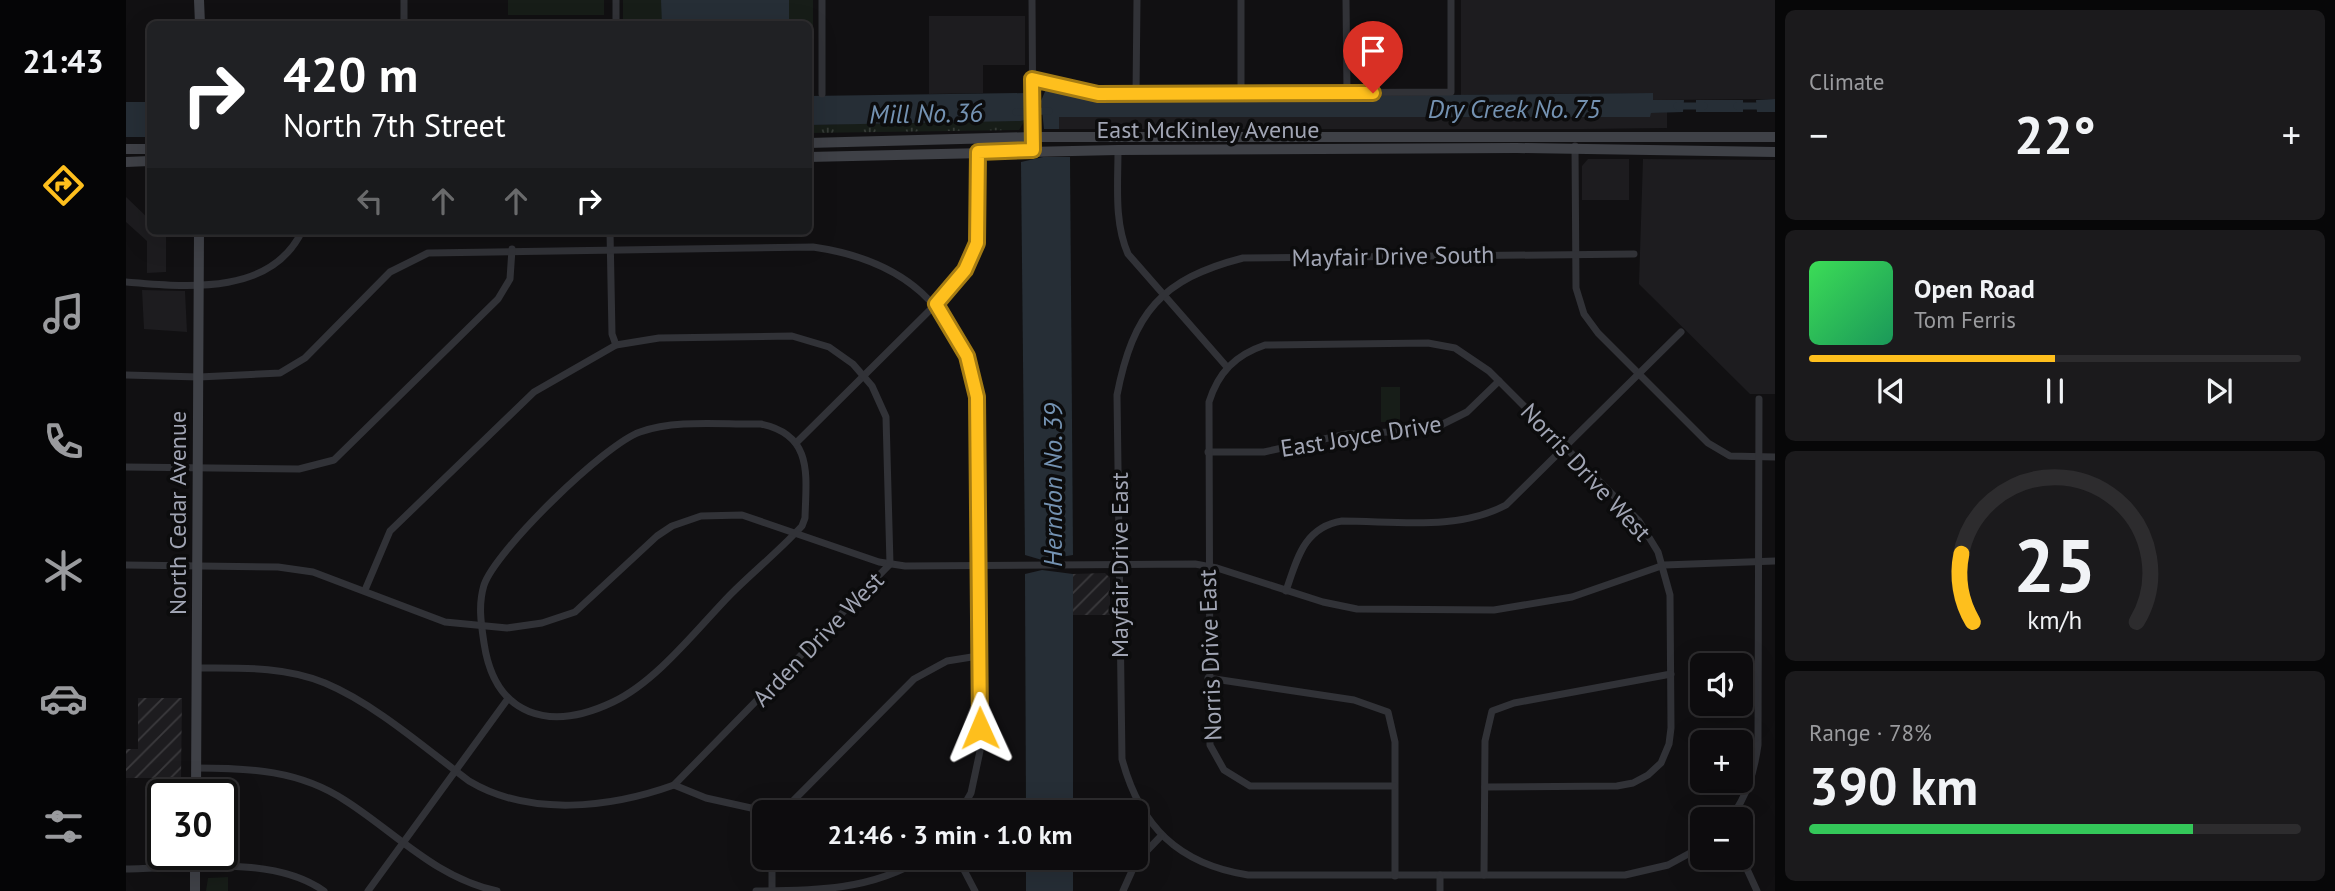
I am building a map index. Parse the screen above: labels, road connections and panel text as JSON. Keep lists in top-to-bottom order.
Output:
{
  "streets": {
    "main road": ["East McKinley Avenue", "North Cedar Avenue"],
    "street": [
      "Mayfair Drive South",
      "East Joyce Drive",
      "Norris Drive West",
      "Mayfair Drive East",
      "Arden Drive West",
      "Norris Drive East"
    ]
  },
  "crossings": [
    ["Mayfair Drive South", "Mayfair Drive East"],
    ["East Joyce Drive", "Norris Drive West"],
    ["East Joyce Drive", "Norris Drive East"],
    ["Norris Drive West", "Norris Drive East"]
  ],
  "water": ["Dry Creek No. 75", "Mill No. 36", "Herndon No. 39"],
  "page": {
    "tabs": "21:43",
    "tile": [
      "Climate",
      ["Range · 78%", "390 km"]
    ],
    "turn": ["420 m", "North 7th Street"],
    "heat": ["−", "22°", "+"],
    "song": ["Open Road", "Tom Ferris"],
    "map_buttons": ["+", "−"],
    "limit": "30",
    "trip": "21:46 · 3 min · 1.0 km",
    "gauge": ["25", "km/h"]
  }
}
